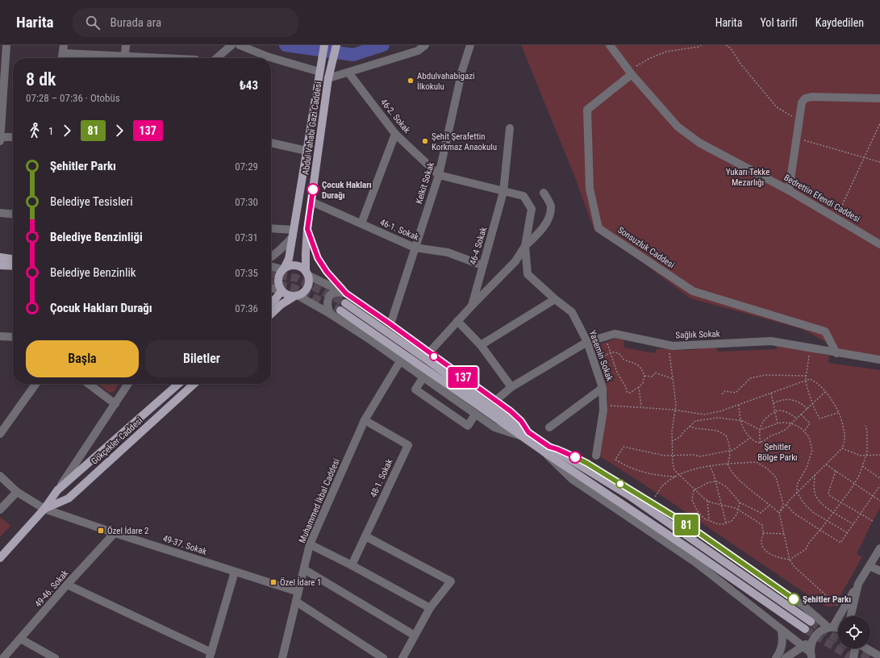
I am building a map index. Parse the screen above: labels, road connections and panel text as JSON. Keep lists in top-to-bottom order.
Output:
{
  "streets": {
    "main road": ["Abdul Vahabi Gazi Caddesi", "Gökçekler Caddesi"],
    "street": [
      "46-2. Sokak",
      "Kelkit Sokak",
      "Bedrettin Efendi Caddesi",
      "46-1. Sokak",
      "46-4 Sokak",
      "Sonsuzluk Caddesi",
      "Sağlık Sokak",
      "Yasemin Sokak",
      "48-1. Sokak",
      "Muhammed İkbal Caddesi",
      "49-37. Sokak",
      "49-46. Sokak"
    ]
  },
  "crossings": [
    ["46-2. Sokak", "Kelkit Sokak"],
    ["46-2. Sokak", "46-4 Sokak"],
    ["46-2. Sokak", "Yasemin Sokak"],
    ["Abdul Vahabi Gazi Caddesi", "46-1. Sokak"],
    ["Kelkit Sokak", "46-1. Sokak"],
    ["Bedrettin Efendi Caddesi", "Sonsuzluk Caddesi"],
    ["46-1. Sokak", "46-4 Sokak"],
    ["Sonsuzluk Caddesi", "Sağlık Sokak"],
    ["Sağlık Sokak", "Yasemin Sokak"],
    ["Gökçekler Caddesi", "49-37. Sokak"],
    ["48-1. Sokak", "Muhammed İkbal Caddesi"],
    ["Muhammed İkbal Caddesi", "49-37. Sokak"],
    ["49-37. Sokak", "49-46. Sokak"]
  ],
  "parks": ["Yukarı Tekke Mezarlığı", "Şehitler Bölge Parkı"],
  "places": {
    "other": [
      "Abdulvahabigazi İlkokulu",
      "Şehit Şerafettin Korkmaz Anaokulu",
      "Çocuk Hakları Durağı",
      "Şehitler Parkı"
    ],
    "transit": ["Özel İdare 2", "Özel İdare 1"]
  },
  "lines": ["bus line 137", "bus line 81"],
  "page": {
    "header": "Harita",
    "search": "Burada ara",
    "nav": ["Harita", "Yol tarifi", "Kaydedilen"],
    "on_map": ["81", "137"],
    "heading": ["8 dk", "07:28 – 07:36 · Otobüs", "₺43"],
    "legs": ["1", "81", "137"],
    "list": [
      {
        "name": "Şehitler Parkı",
        "value": "07:29"
      },
      {
        "name": "Belediye Tesisleri",
        "value": "07:30"
      },
      {
        "name": "Belediye Benzinliği",
        "value": "07:31"
      },
      {
        "name": "Belediye Benzinlik",
        "value": "07:35"
      },
      {
        "name": "Çocuk Hakları Durağı",
        "value": "07:36"
      }
    ],
    "buttons": ["Başla", "Biletler"]
  }
}
